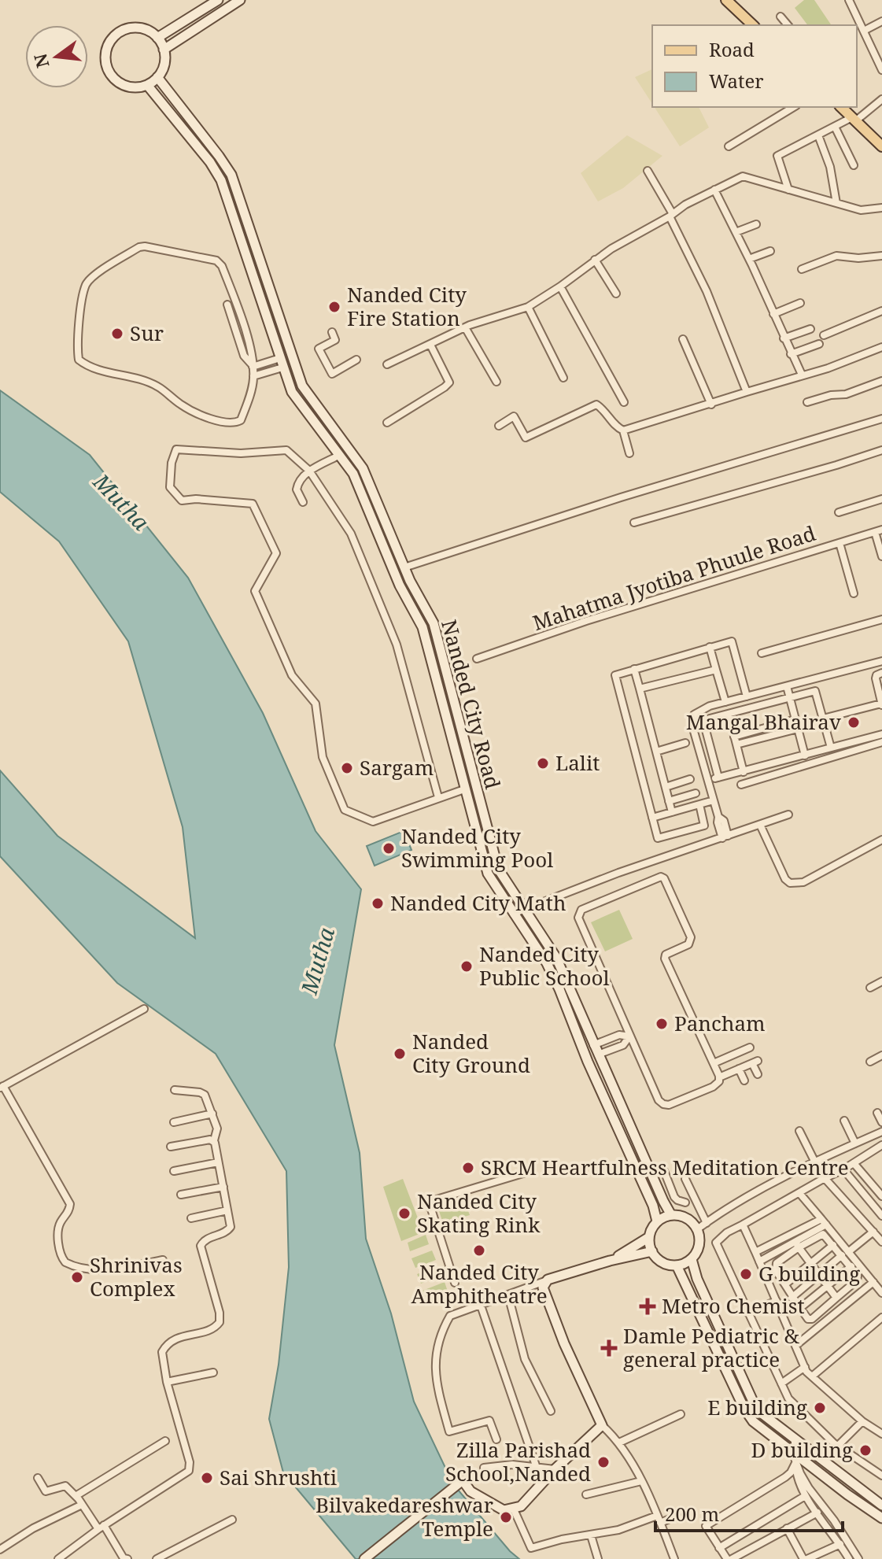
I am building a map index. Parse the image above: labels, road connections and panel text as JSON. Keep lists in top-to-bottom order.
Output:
{
  "streets": {
    "street": ["Mahatma Jyotiba Phuule Road", "Nanded City Road"]
  },
  "water": ["Mutha"],
  "places": {
    "other": [
      "Nanded City Fire Station",
      "Sur",
      "Mangal Bhairav",
      "Lalit",
      "Sargam",
      "Nanded City Swimming Pool",
      "Nanded City Math",
      "Nanded City Public School",
      "Pancham",
      "Nanded City Ground",
      "SRCM Heartfulness Meditation Centre",
      "Nanded City Skating Rink",
      "Nanded City Amphitheatre",
      "G building",
      "Shrinivas Complex",
      "E building",
      "D building",
      "Zilla Parishad School,Nanded",
      "Sai Shrushti",
      "Bilvakedareshwar Temple"
    ],
    "health": ["Metro Chemist", "Damle Pediatric & general practice"]
  },
  "legend": ["Road", "Water"],
  "scale_bar": "200 m",
  "north": "left"
}
